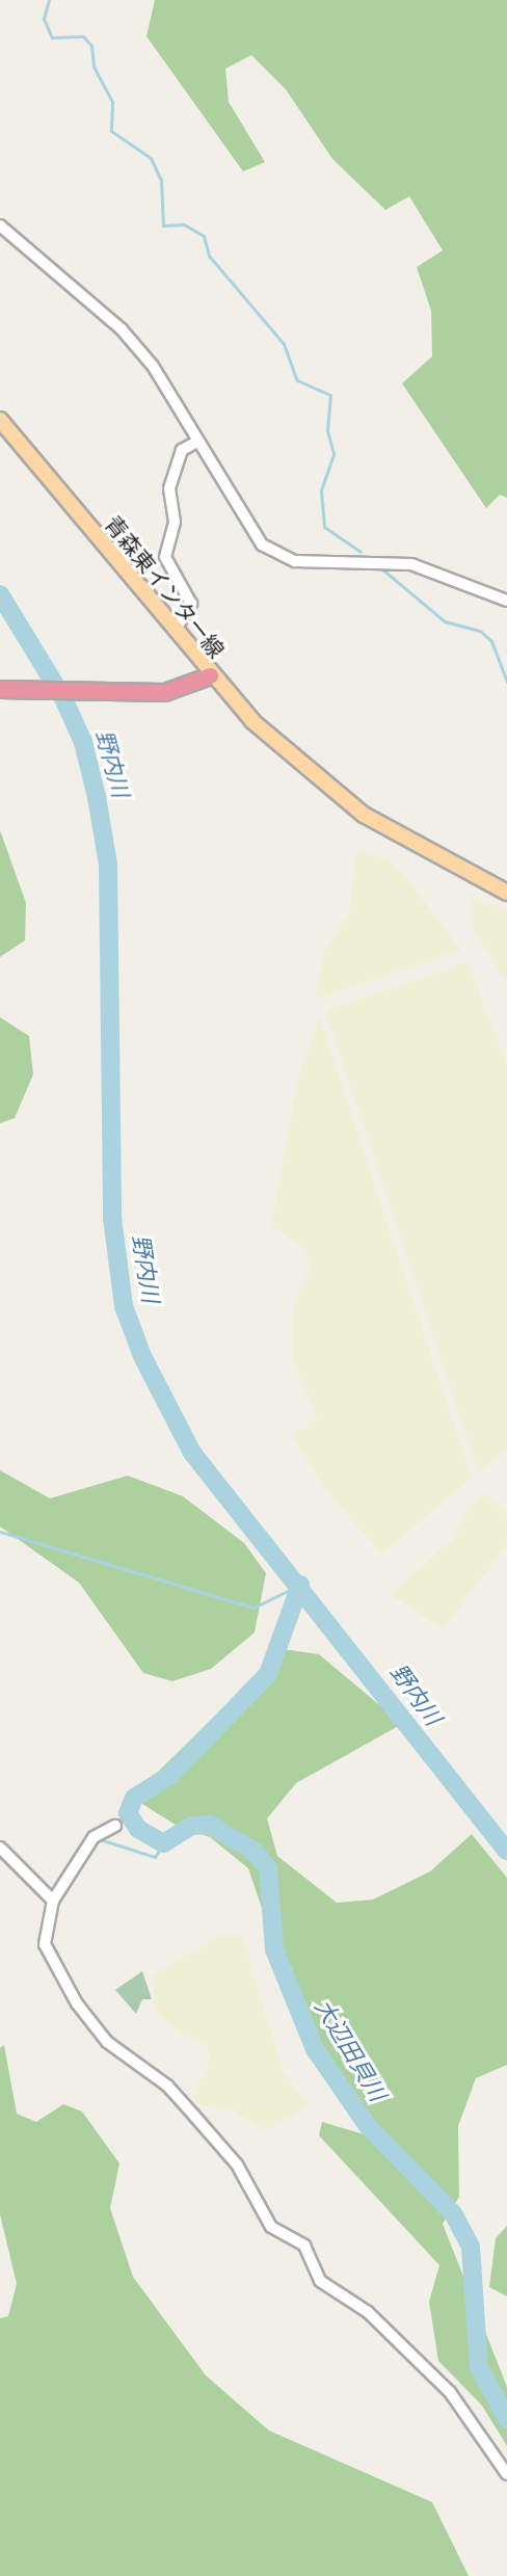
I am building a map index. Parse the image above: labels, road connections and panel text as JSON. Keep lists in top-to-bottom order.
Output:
{
  "streets": {
    "highway": ["青森東インター線"]
  },
  "water": ["野内川", "大辺田貝川"]
}
